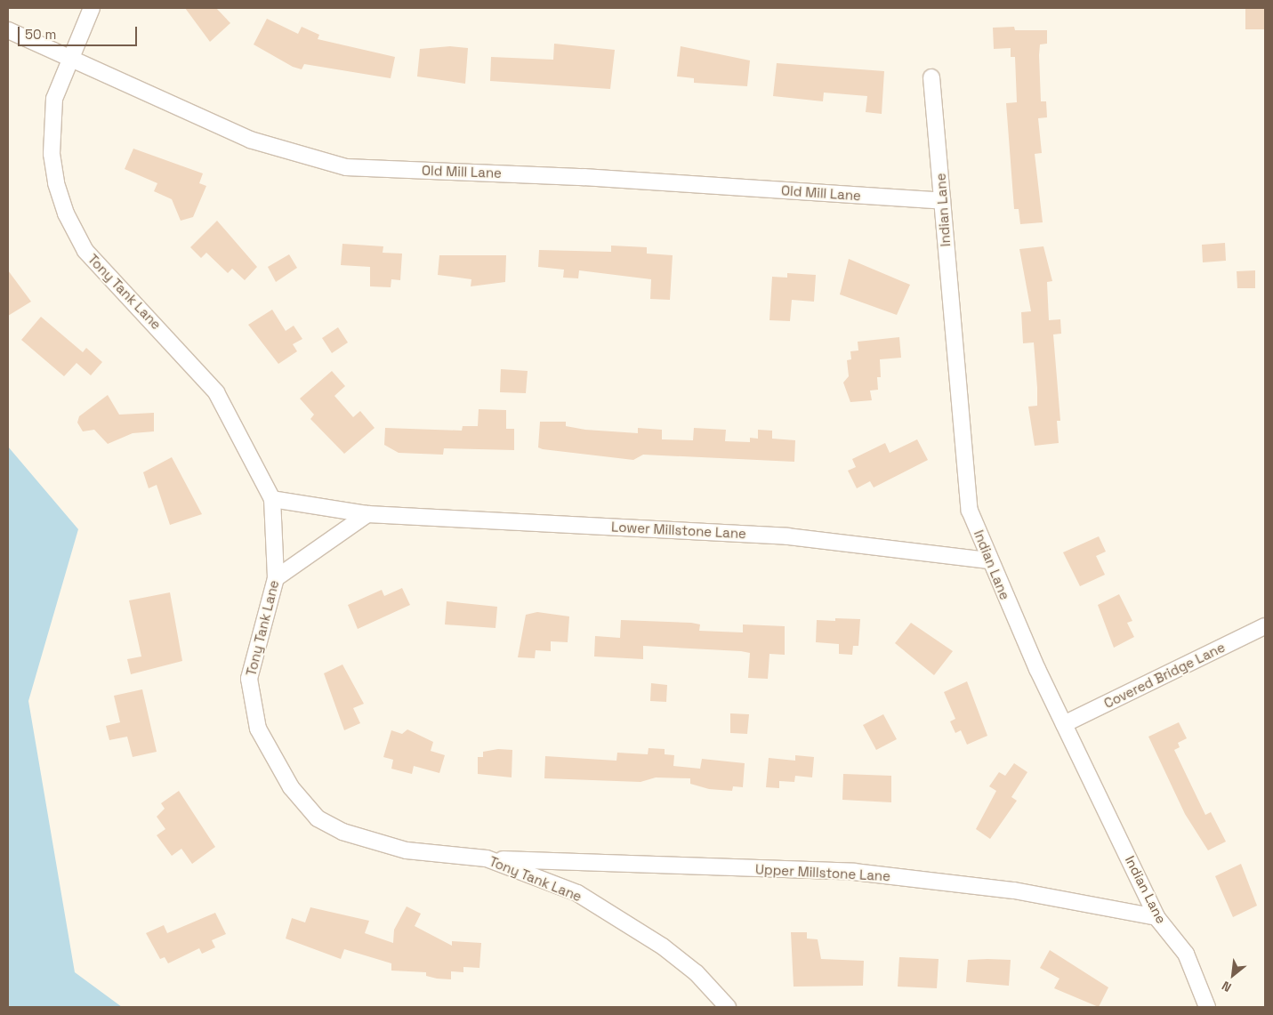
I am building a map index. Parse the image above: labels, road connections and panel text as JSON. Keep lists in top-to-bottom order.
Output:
{
  "streets": {
    "street": [
      "Old Mill Lane",
      "Indian Lane",
      "Tony Tank Lane",
      "Lower Millstone Lane",
      "Covered Bridge Lane",
      "Upper Millstone Lane"
    ]
  },
  "crossings": [
    ["Old Mill Lane", "Indian Lane"],
    ["Old Mill Lane", "Tony Tank Lane"],
    ["Indian Lane", "Lower Millstone Lane"],
    ["Indian Lane", "Covered Bridge Lane"],
    ["Indian Lane", "Upper Millstone Lane"],
    ["Tony Tank Lane", "Lower Millstone Lane"],
    ["Tony Tank Lane", "Upper Millstone Lane"]
  ],
  "scale_bar": "50 m",
  "north": "bottom left"
}
